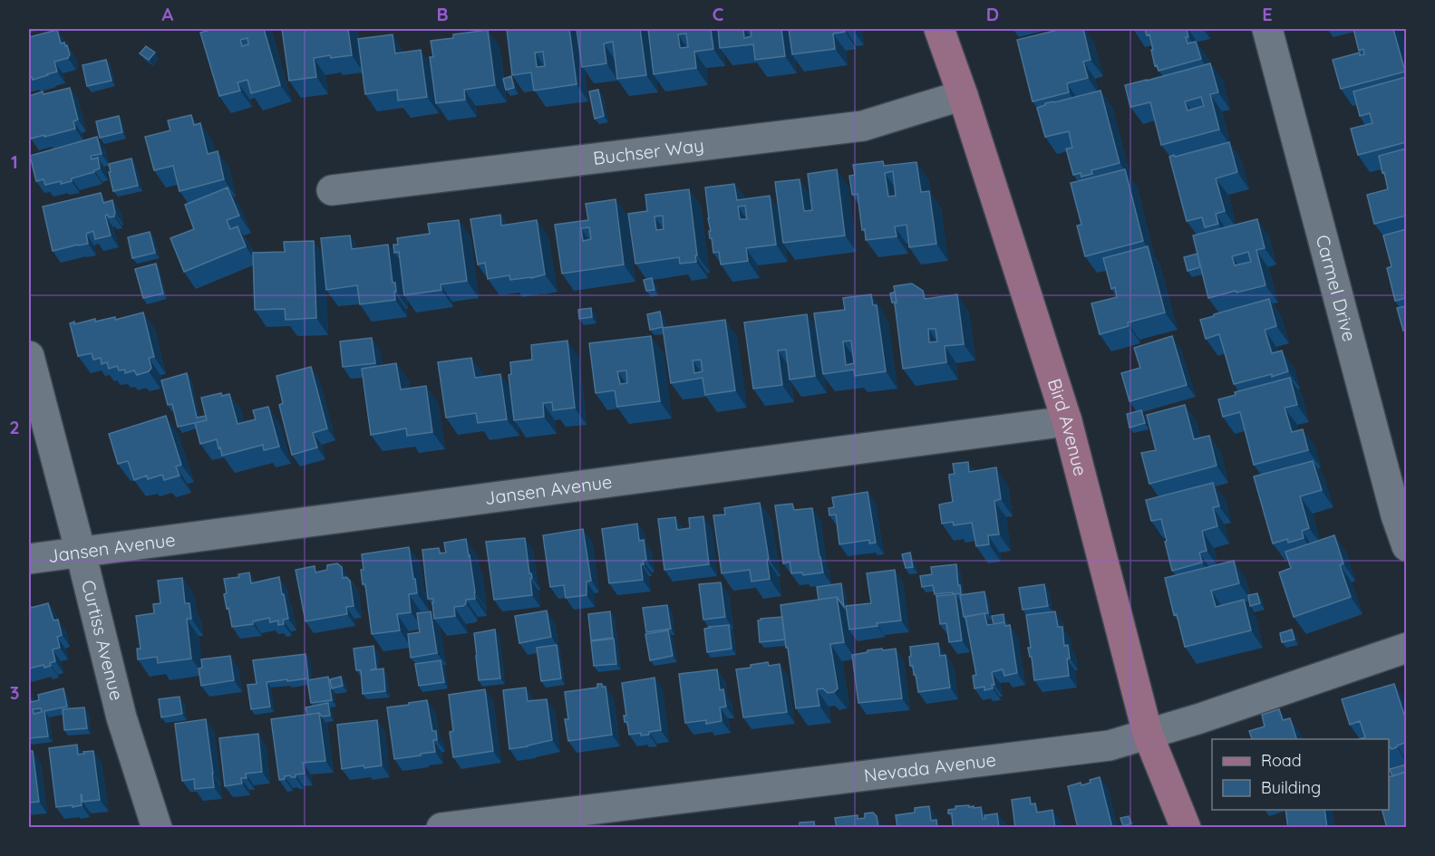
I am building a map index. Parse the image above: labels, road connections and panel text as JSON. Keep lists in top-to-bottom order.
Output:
{
  "streets": {
    "main road": ["Bird Avenue"],
    "street": [
      "Buchser Way",
      "Carmel Drive",
      "Jansen Avenue",
      "Curtiss Avenue",
      "Nevada Avenue"
    ]
  },
  "crossings": [
    ["Buchser Way", "Bird Avenue"],
    ["Bird Avenue", "Jansen Avenue"],
    ["Bird Avenue", "Nevada Avenue"],
    ["Jansen Avenue", "Curtiss Avenue"]
  ],
  "legend": ["Road", "Building"],
  "grid": {
    "columns": [
      "A",
      "B",
      "C",
      "D",
      "E"
    ],
    "rows": ["1", "2", "3"]
  }
}
